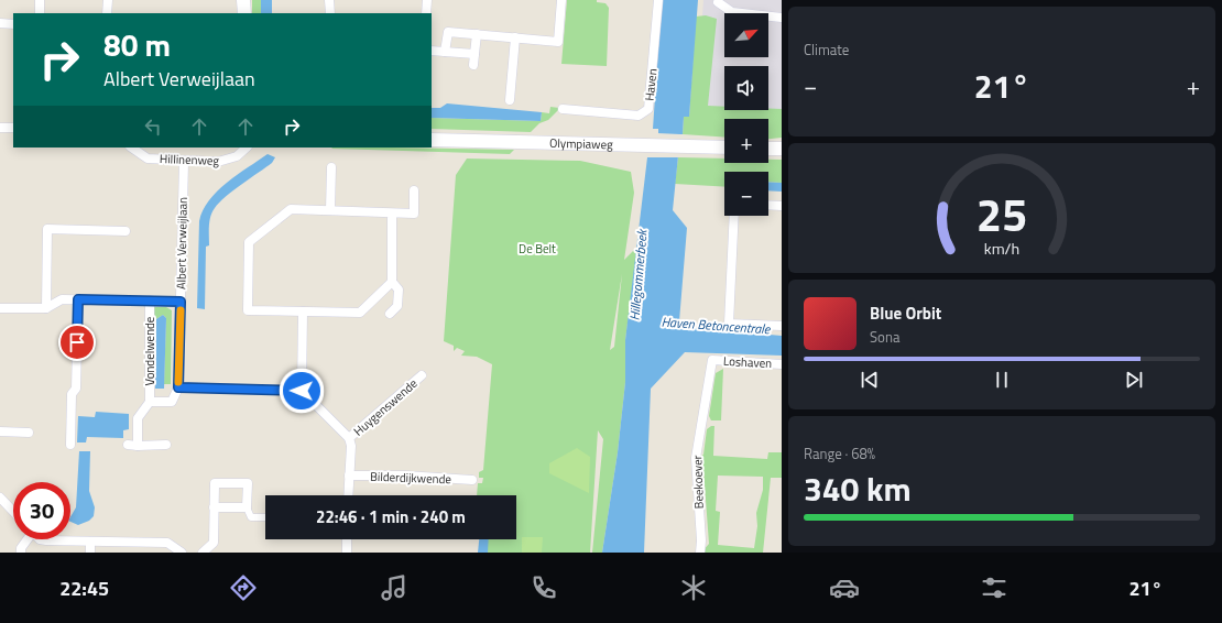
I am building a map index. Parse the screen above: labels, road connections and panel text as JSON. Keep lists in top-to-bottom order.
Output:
{
  "streets": {
    "main road": ["Olympiaweg"],
    "street": [
      "Haven",
      "Hillinenweg",
      "Albert Verweijlaan",
      "Vondelwende",
      "Loshaven",
      "Huygenswende",
      "Bilderdijkwende",
      "Beekoever"
    ]
  },
  "crossings": [
    ["Hillinenweg", "Albert Verweijlaan"],
    ["Albert Verweijlaan", "Vondelwende"],
    ["Loshaven", "Beekoever"]
  ],
  "water": ["Hillegommerbeek", "Haven Betoncentrale"],
  "parks": ["De Belt"],
  "north": "top right",
  "page": {
    "tile": [
      "Climate",
      ["Range · 68%", "340 km"]
    ],
    "map_buttons": ["+", "−"],
    "turn": ["80 m", "Albert Verweijlaan"],
    "heat": ["−", "21°", "+"],
    "song": ["Blue Orbit", "Sona"],
    "limit": "30",
    "trip": "22:46 · 1 min · 240 m",
    "tabs": ["22:45", "21°"],
    "gauge": ["25", "km/h"]
  }
}
